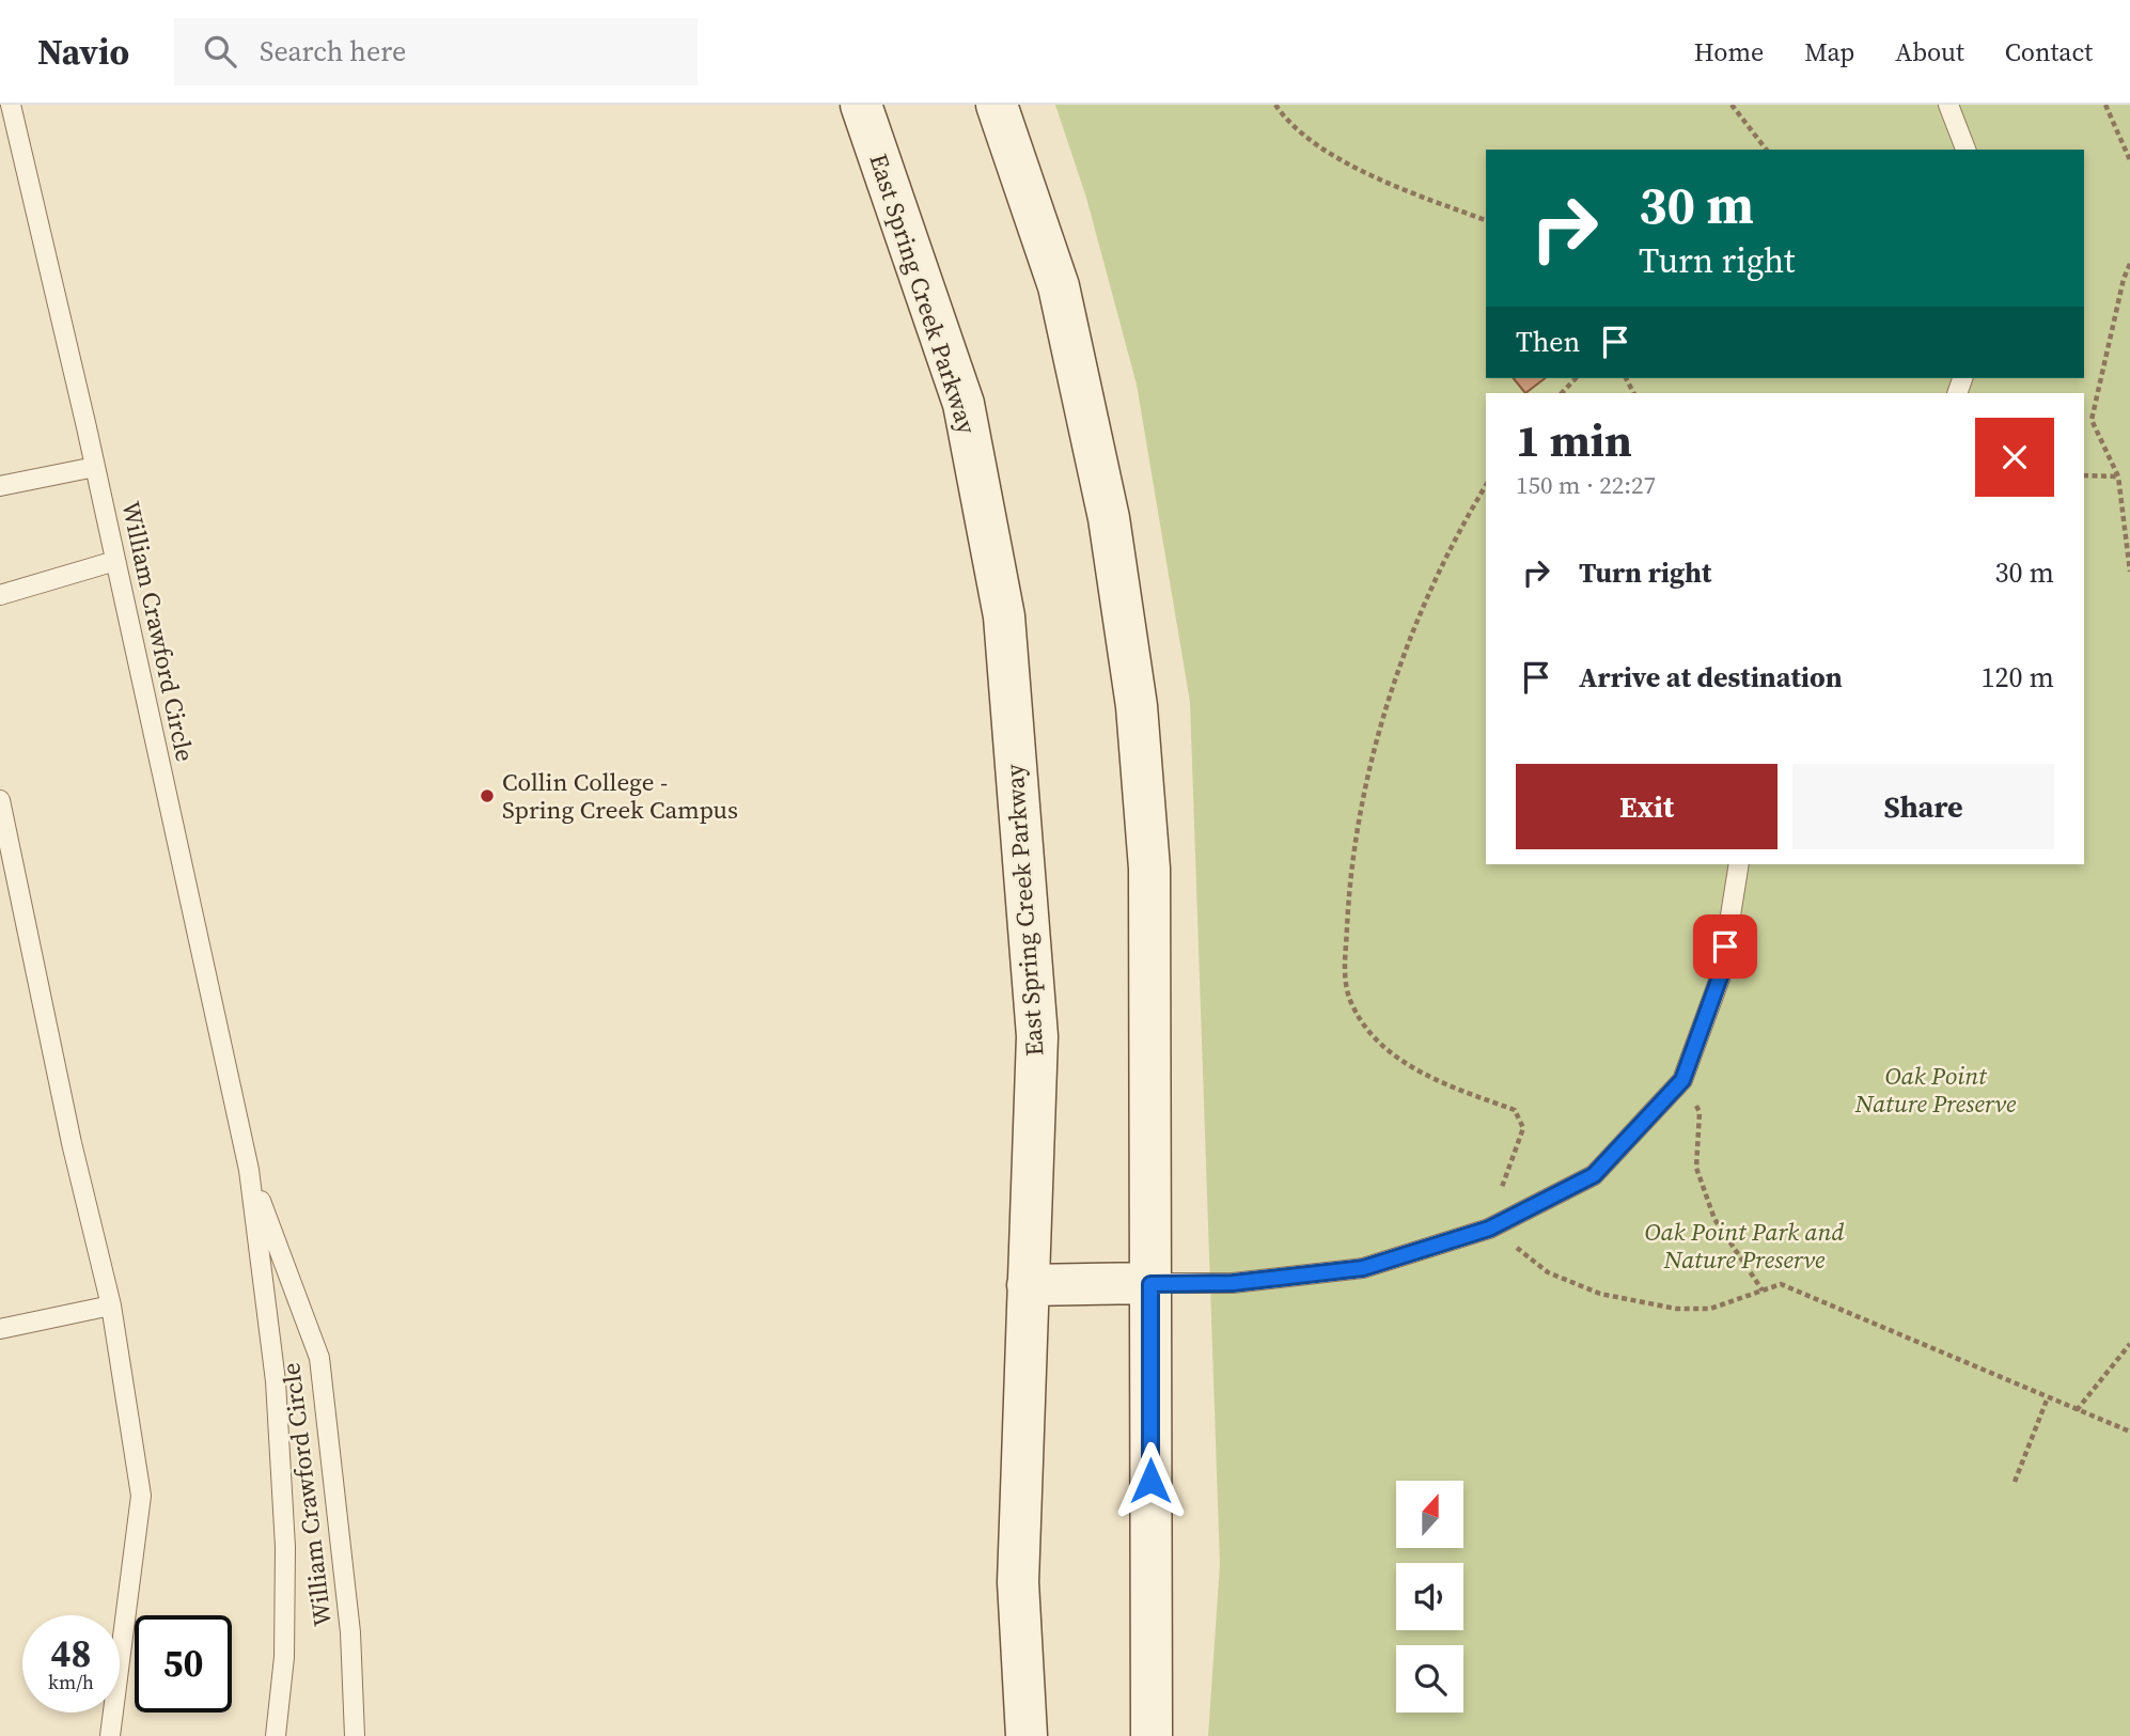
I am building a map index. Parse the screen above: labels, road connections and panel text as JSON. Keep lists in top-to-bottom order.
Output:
{
  "streets": {
    "main road": ["East Spring Creek Parkway"],
    "lane": ["William Crawford Circle"]
  },
  "parks": ["Oak Point Nature Preserve", "Oak Point Park and Nature Preserve"],
  "places": ["Collin College - Spring Creek Campus"],
  "north": "top",
  "page": {
    "header": "Navio",
    "search": "Search here",
    "nav": [
      "Home",
      "Map",
      "About",
      "Contact"
    ],
    "turn": ["30 m", "Turn right"],
    "then": "Then",
    "heading": ["1 min", "150 m · 22:27"],
    "list": [
      {
        "name": "Turn right",
        "value": "30 m"
      },
      {
        "name": "Arrive at destination",
        "value": "120 m"
      }
    ],
    "buttons": ["Exit", "Share"],
    "speed": "48 km/h",
    "limit": "50"
  }
}
